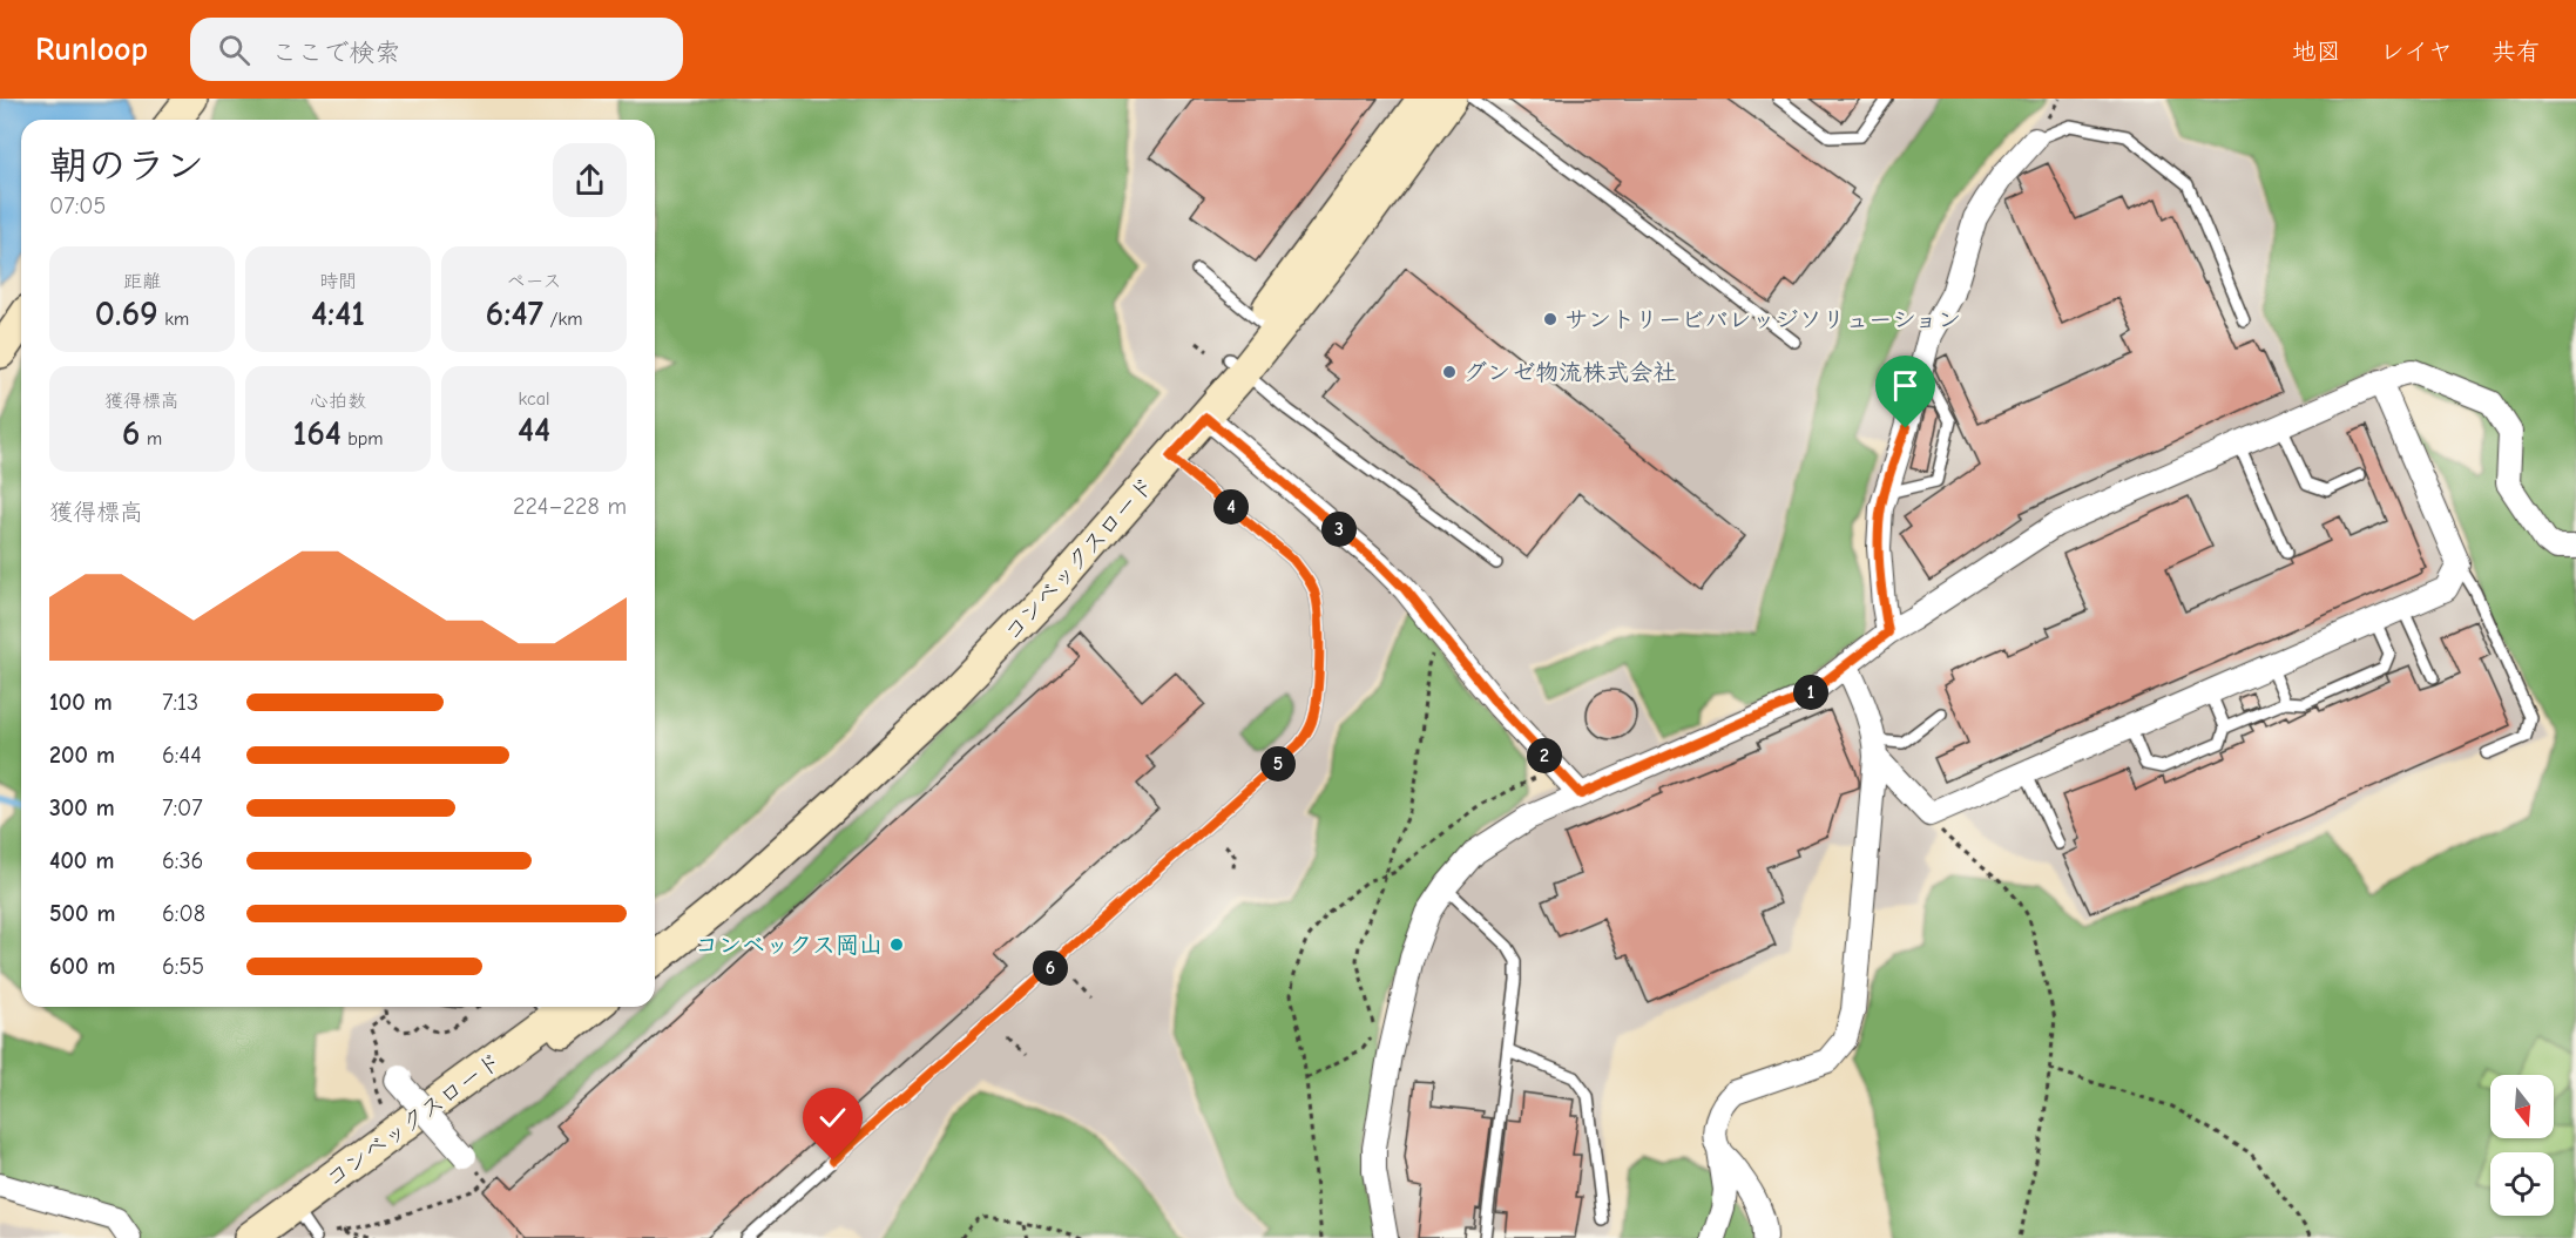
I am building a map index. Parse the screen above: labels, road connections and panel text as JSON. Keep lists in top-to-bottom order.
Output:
{
  "streets": {
    "street": ["コンベックスロード"]
  },
  "places": ["サントリービバレッジソリューション", "グンゼ物流株式会社", "コンベックス岡山"],
  "north": "bottom",
  "page": {
    "header": "Runloop",
    "search": "ここで検索",
    "nav": ["地図", "レイヤ", "共有"],
    "heading": ["朝のラン", "07:05"],
    "stats": [
      ["距離", "0.69 km"],
      ["時間", "4:41"],
      ["ペース", "6:47 /km"],
      ["獲得標高", "6 m"],
      ["心拍数", "164 bpm"],
      ["kcal", "44"]
    ],
    "chart": ["獲得標高", "224–228 m"],
    "pins": [
      "4",
      "3",
      "1",
      "2",
      "5",
      "6"
    ],
    "list": [
      {
        "name": "100 m",
        "note": "7:13"
      },
      {
        "name": "200 m",
        "note": "6:44"
      },
      {
        "name": "300 m",
        "note": "7:07"
      },
      {
        "name": "400 m",
        "note": "6:36"
      },
      {
        "name": "500 m",
        "note": "6:08"
      },
      {
        "name": "600 m",
        "note": "6:55"
      }
    ]
  }
}
